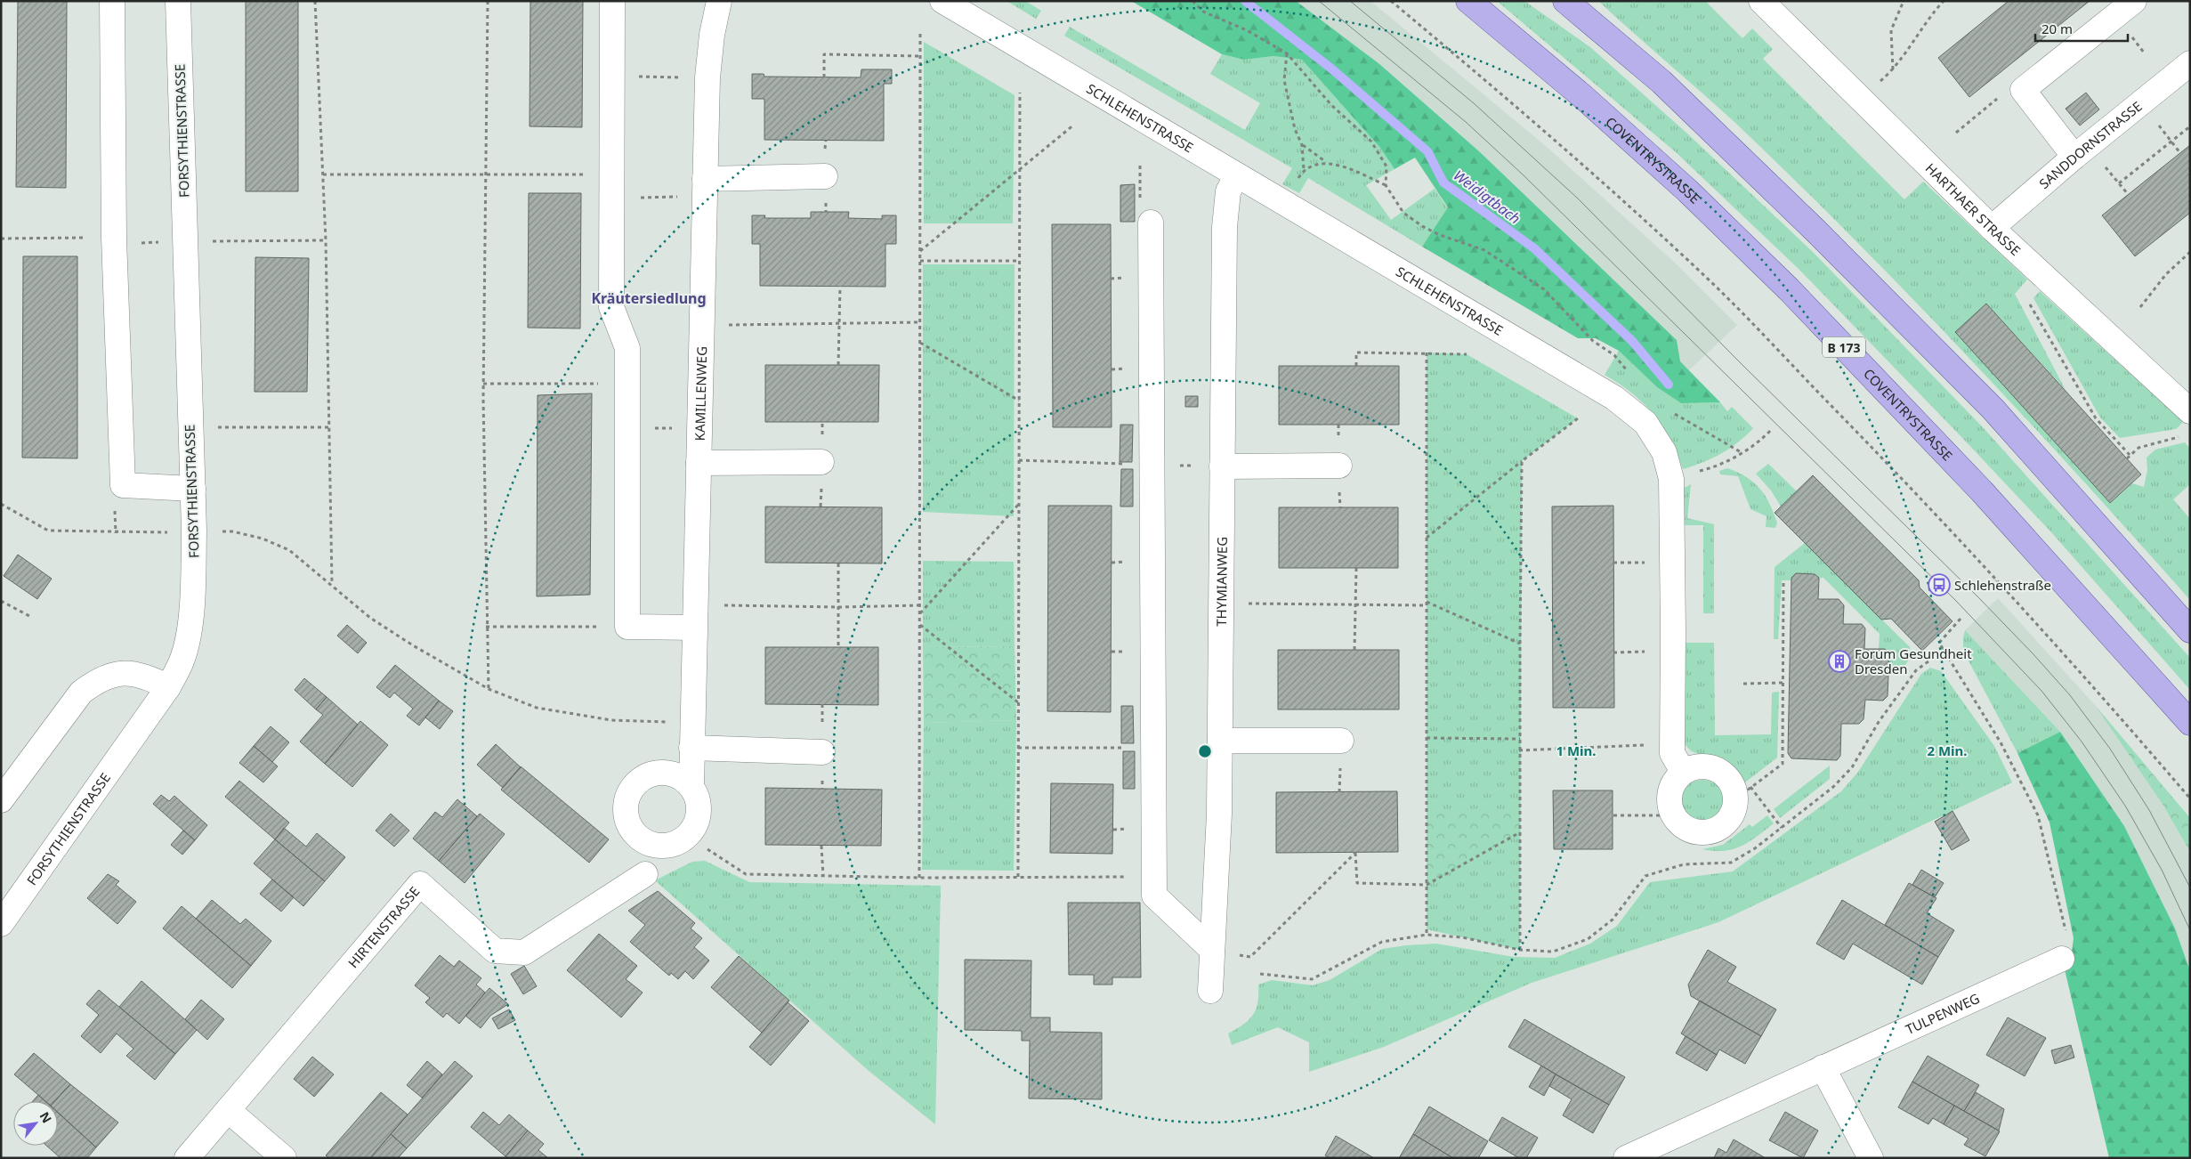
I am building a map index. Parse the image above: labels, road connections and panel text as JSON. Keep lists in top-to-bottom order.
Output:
{
  "streets": {
    "main road": ["COVENTRYSTRASSE", "B 173"],
    "street": [
      "SCHLEHENSTRASSE",
      "FORSYTHIENSTRASSE",
      "SANDDORNSTRASSE",
      "HARTHAER STRASSE",
      "KAMILLENWEG",
      "THYMIANWEG",
      "HIRTENSTRASSE",
      "TULPENWEG"
    ]
  },
  "crossings": [
    ["SCHLEHENSTRASSE", "THYMIANWEG"],
    ["SANDDORNSTRASSE", "HARTHAER STRASSE"]
  ],
  "districts": ["Kräutersiedlung"],
  "water": ["Weidigtbach"],
  "places": {
    "bus stop": ["Schlehenstraße"],
    "building": ["Forum Gesundheit Dresden"]
  },
  "scale_bar": "20 m",
  "north": "top right",
  "rings": ["1 Min.", "2 Min."]
}
